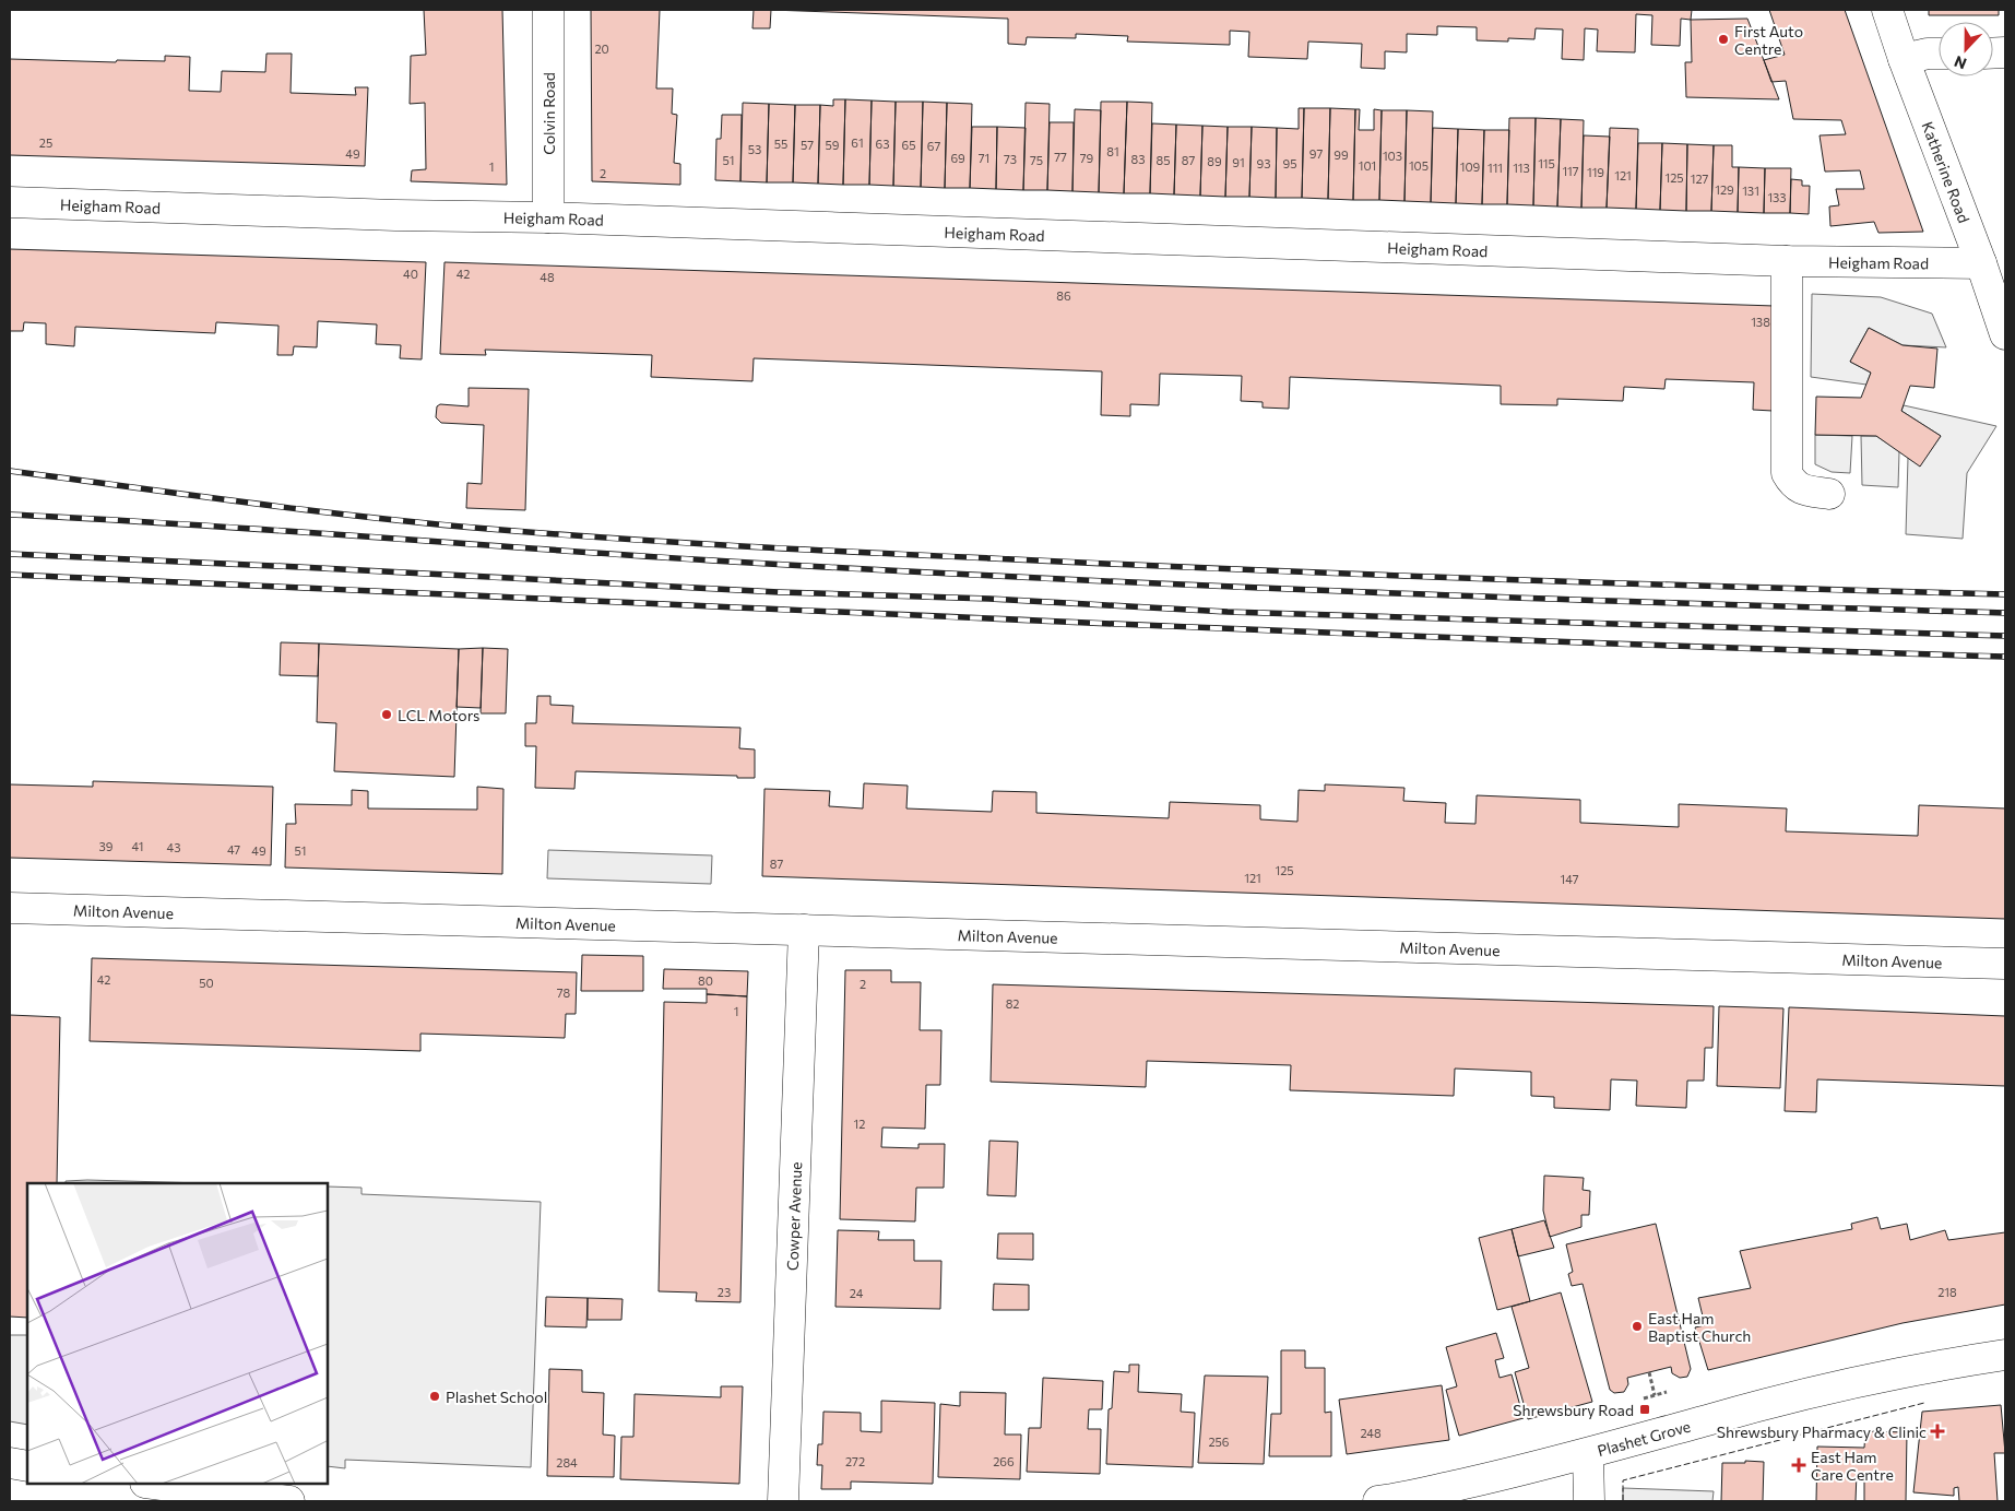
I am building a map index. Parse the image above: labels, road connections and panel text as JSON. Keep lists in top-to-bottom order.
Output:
{
  "streets": {
    "street": [
      "Colvin Road",
      "Katherine Road",
      "Heigham Road",
      "Milton Avenue",
      "Cowper Avenue",
      "Plashet Grove"
    ]
  },
  "crossings": [
    ["Colvin Road", "Heigham Road"],
    ["Katherine Road", "Heigham Road"],
    ["Milton Avenue", "Cowper Avenue"]
  ],
  "places": {
    "other": [
      "First Auto Centre",
      "LCL Motors",
      "East Ham Baptist Church",
      "Plashet School"
    ],
    "transit": ["Shrewsbury Road"],
    "health": ["Shrewsbury Pharmacy & Clinic", "East Ham Care Centre"]
  },
  "house_numbers": [
    "20",
    "25",
    "61",
    "55",
    "63",
    "57",
    "59",
    "65",
    "67",
    "53",
    "81",
    "49",
    "97",
    "99",
    "103",
    "77",
    "69",
    "71",
    "79",
    "73",
    "83",
    "51",
    "75",
    "85",
    "87",
    "89",
    "91",
    "93",
    "95",
    "115",
    "101",
    "105",
    "1",
    "109",
    "111",
    "113",
    "117",
    "119",
    "2",
    "121",
    "125",
    "127",
    "129",
    "131",
    "133",
    "40",
    "42",
    "48",
    "86",
    "138",
    "39",
    "41",
    "43",
    "47",
    "49",
    "51",
    "87",
    "125",
    "121",
    "147",
    "42",
    "80",
    "50",
    "2",
    "78",
    "82",
    "1",
    "12",
    "23",
    "218",
    "24",
    "248",
    "256",
    "272",
    "266",
    "284"
  ],
  "north": "bottom"
}
